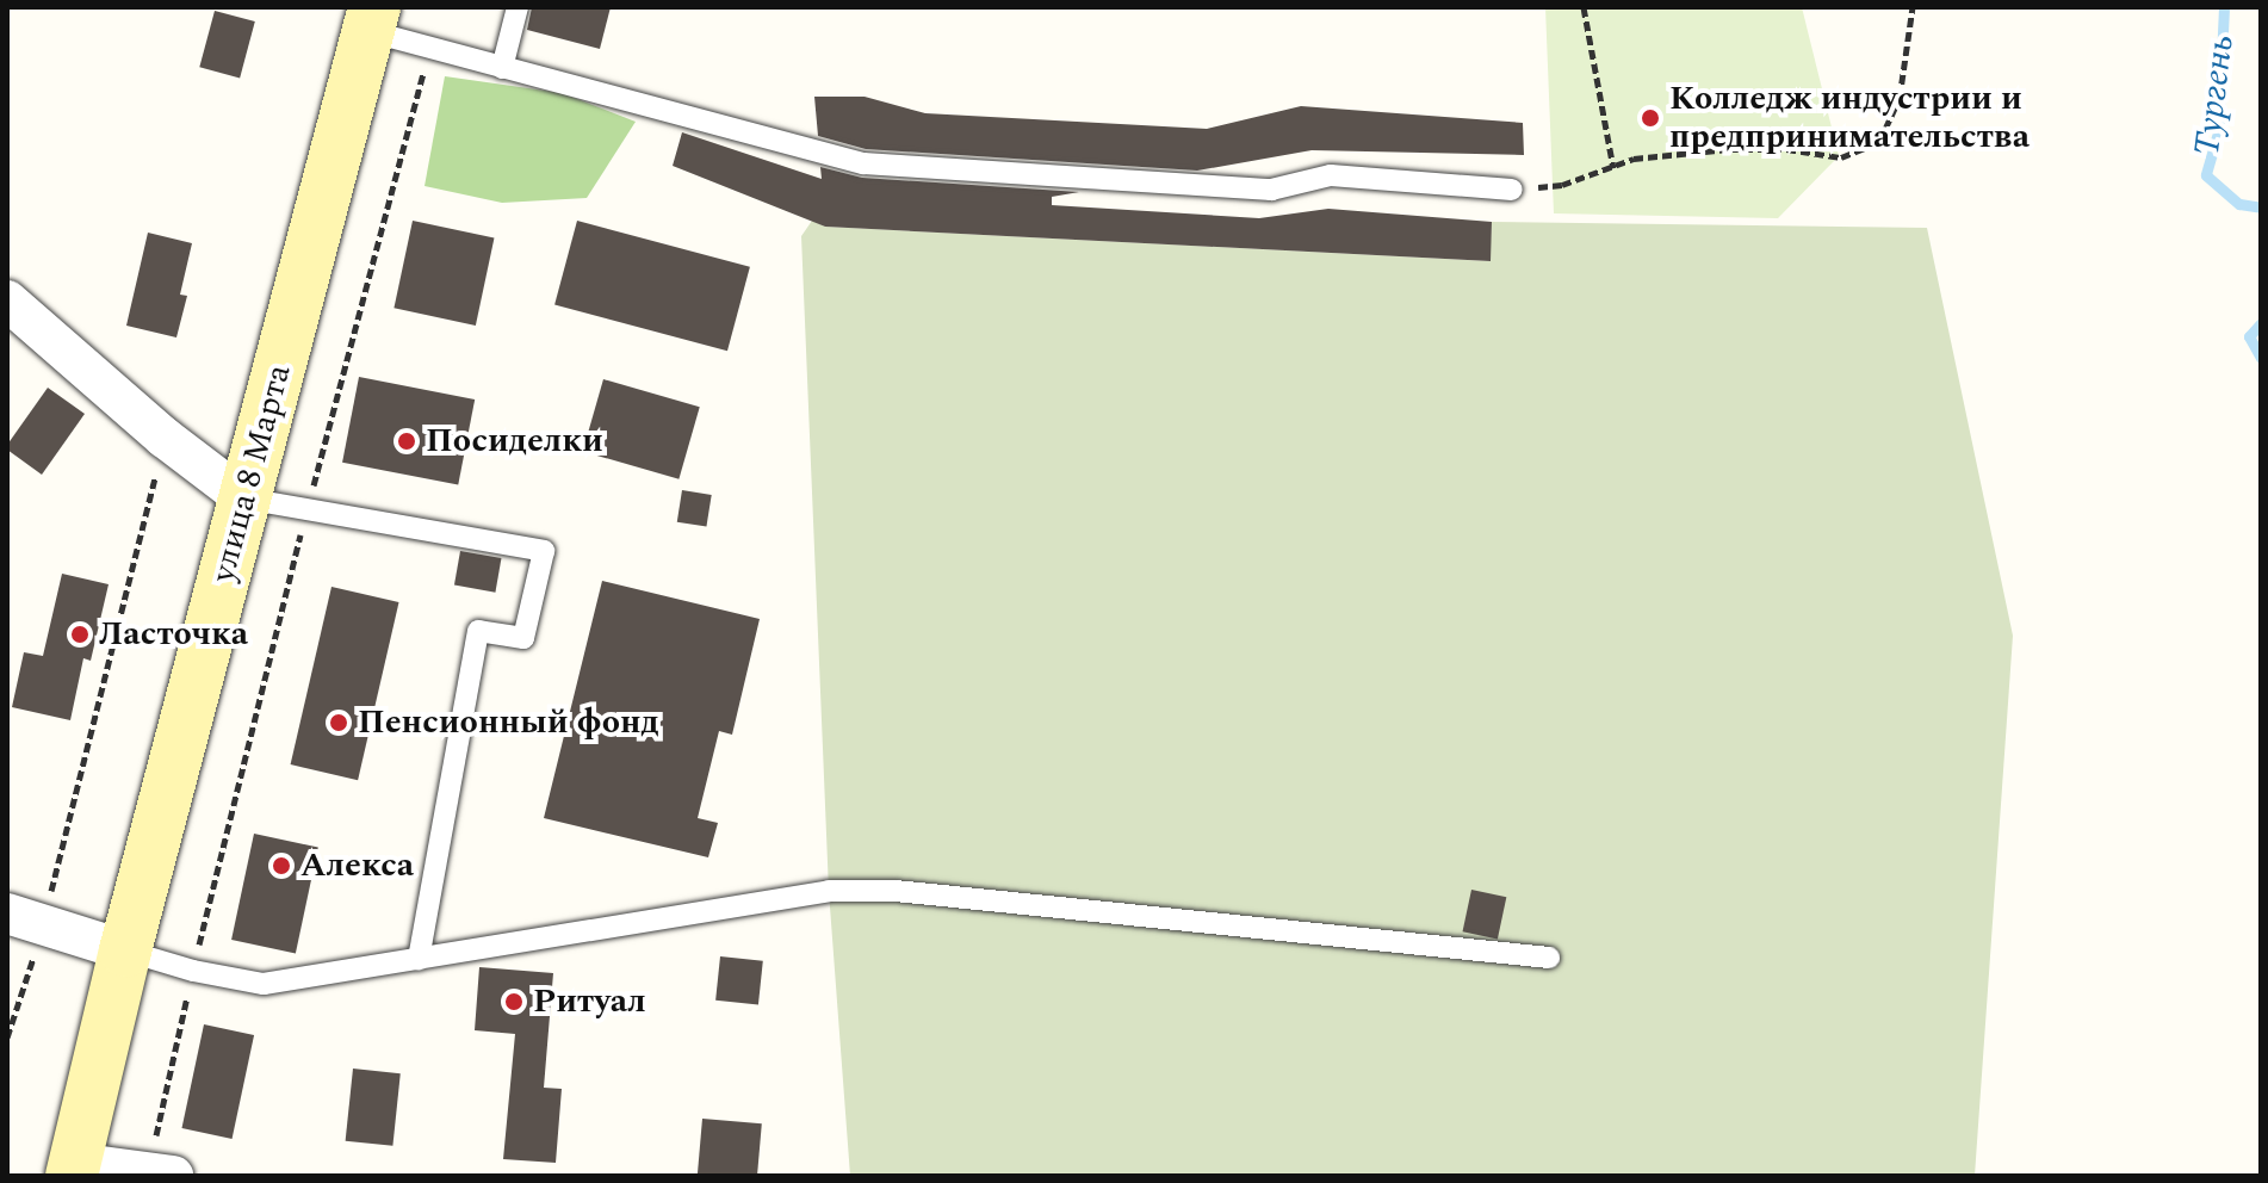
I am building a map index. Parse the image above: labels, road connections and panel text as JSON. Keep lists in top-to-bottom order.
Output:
{
  "streets": {
    "main road": ["улица 8 Марта"]
  },
  "water": ["Тургень"],
  "places": [
    "Колледж индустрии и предпринимательства",
    "Посиделки",
    "Ласточка",
    "Пенсионный фонд",
    "Алекса",
    "Ритуал"
  ]
}
